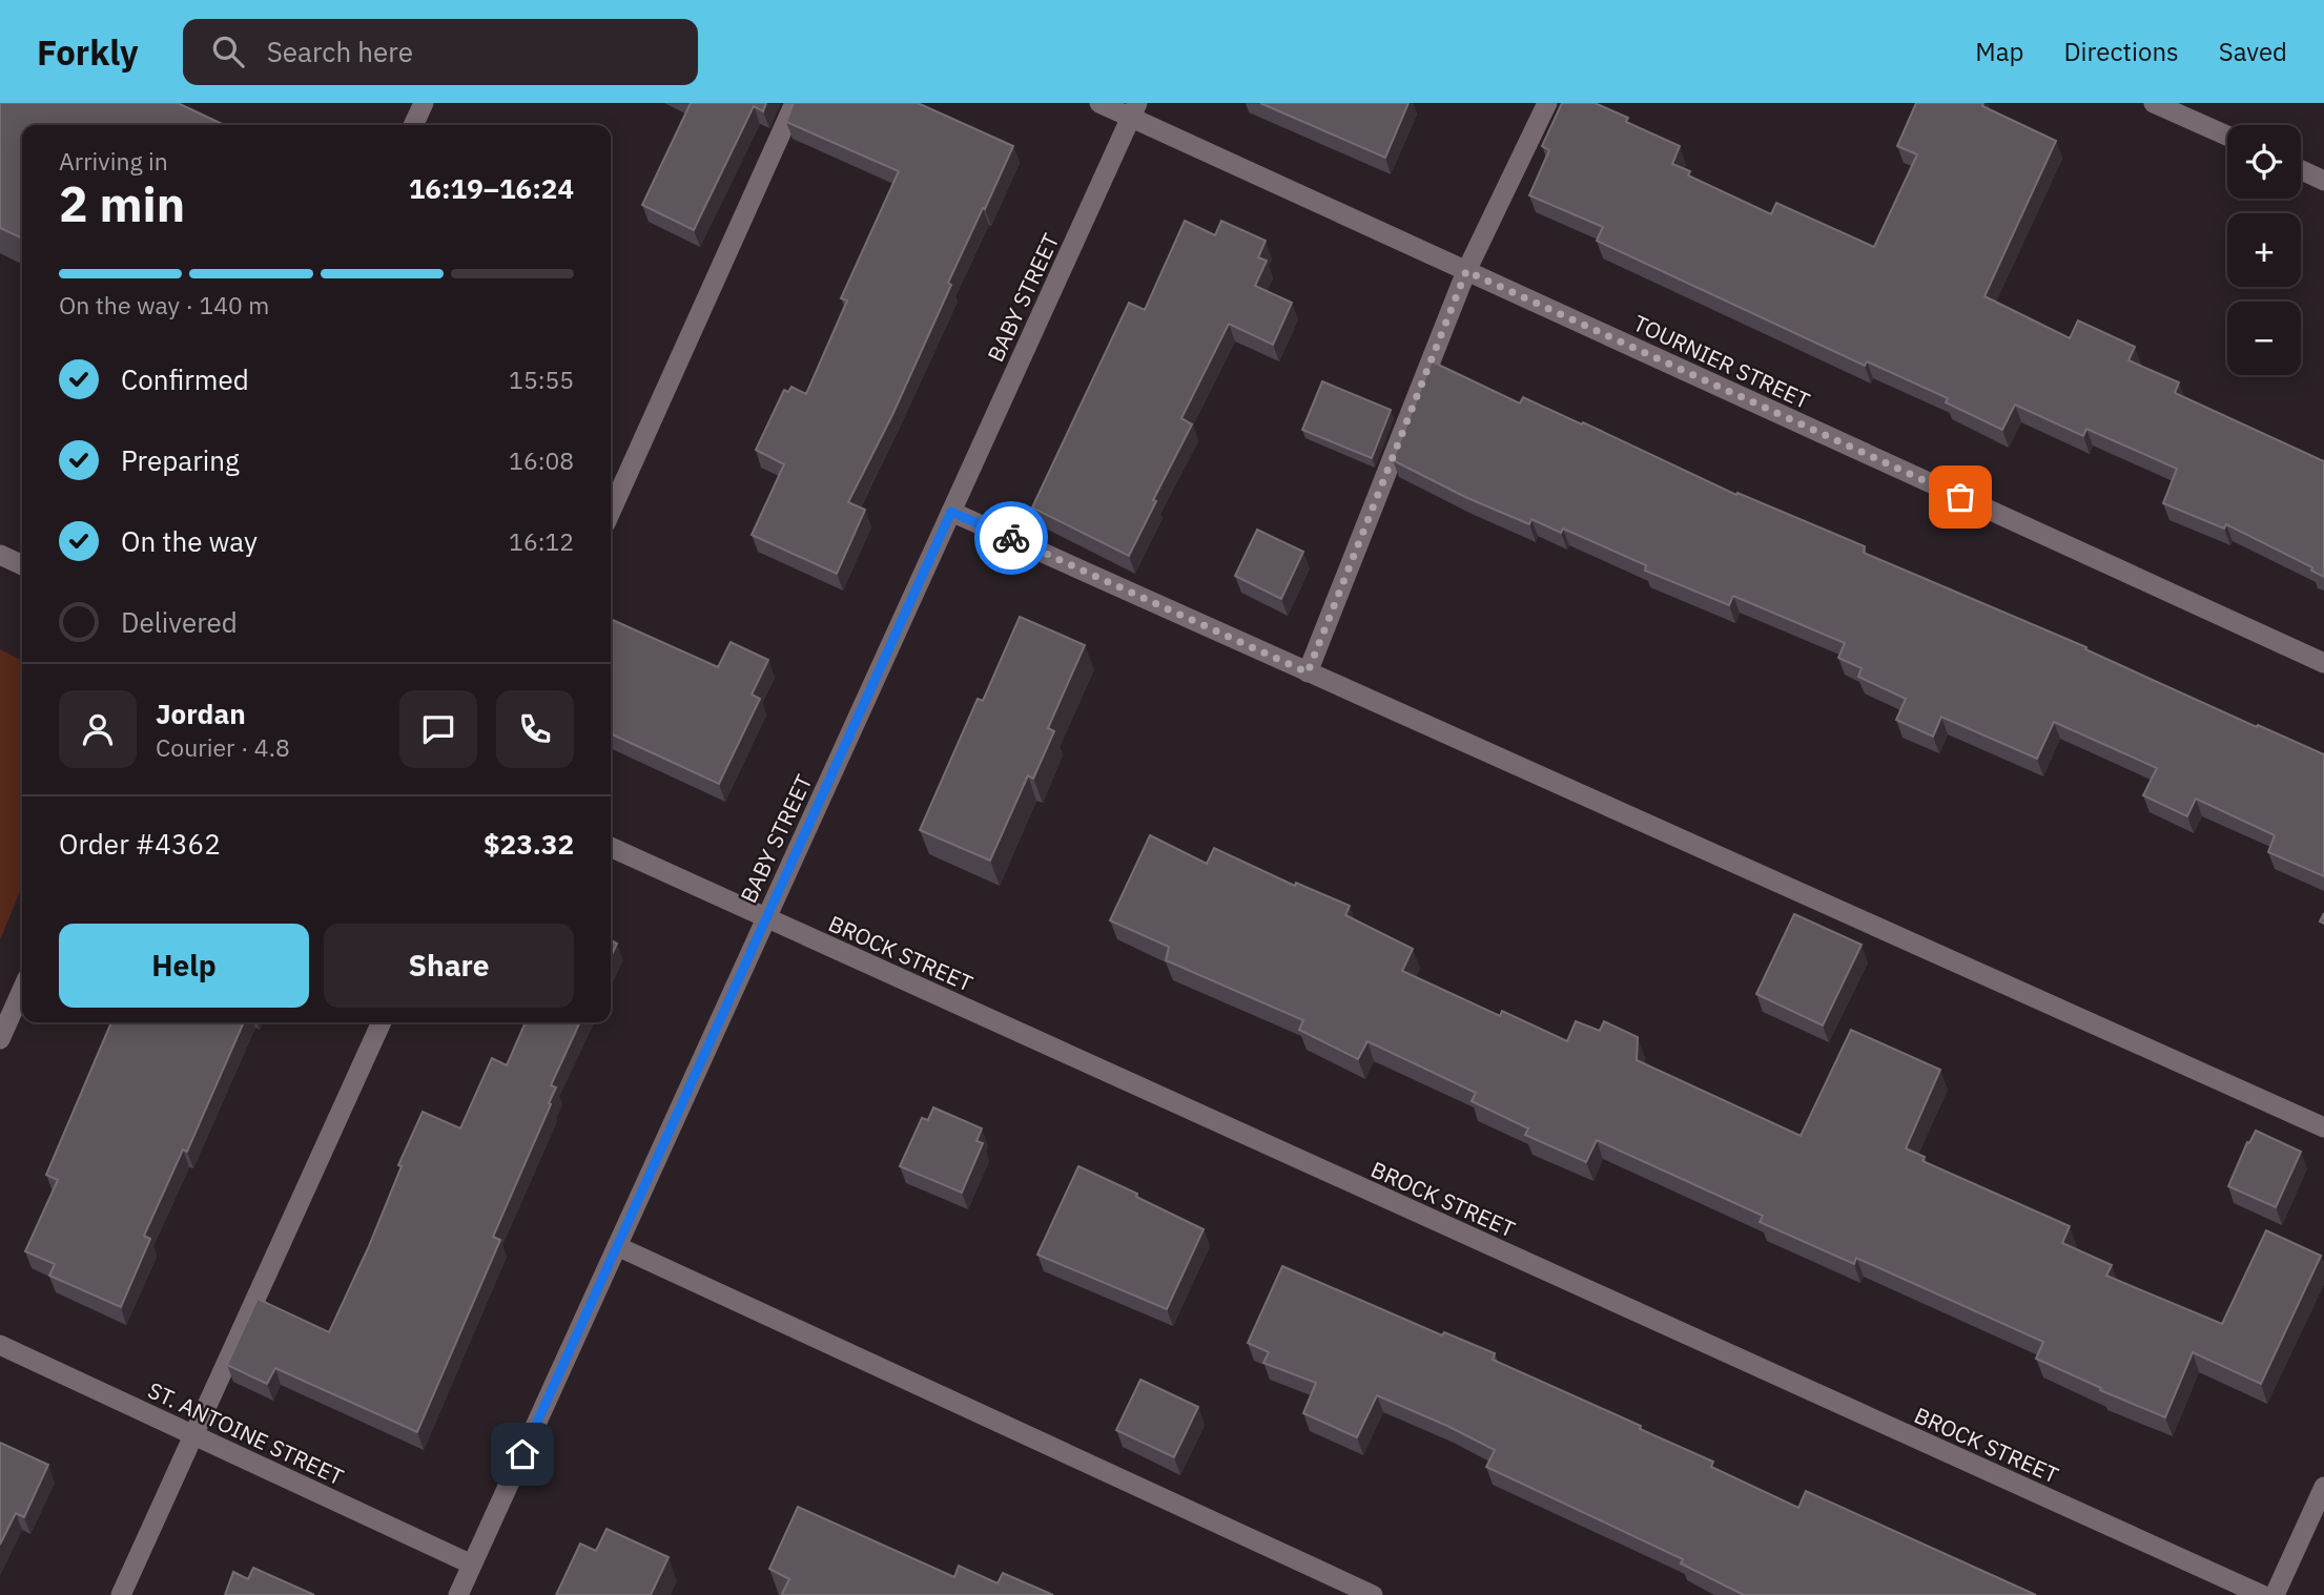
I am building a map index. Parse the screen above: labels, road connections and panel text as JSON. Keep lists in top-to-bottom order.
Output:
{
  "streets": {
    "street": [
      "BABY STREET",
      "TOURNIER STREET",
      "BROCK STREET",
      "ST. ANTOINE STREET"
    ]
  },
  "crossings": [
    ["BABY STREET", "TOURNIER STREET"],
    ["BABY STREET", "BROCK STREET"],
    ["BABY STREET", "ST. ANTOINE STREET"]
  ],
  "page": {
    "header": "Forkly",
    "search": "Search here",
    "nav": ["Map", "Directions", "Saved"],
    "map_buttons": ["+", "−"],
    "heading": ["2 min", "Arriving in", "16:19–16:24"],
    "panel": [
      "Jordan",
      "Courier · 4.8",
      "Order #4362",
      "$23.32"
    ],
    "bar": "On the way · 140 m",
    "list": [
      ["Confirmed", "15:55"],
      ["Preparing", "16:08"],
      ["On the way", "16:12"],
      "Delivered"
    ],
    "buttons": ["Help", "Share"]
  }
}
